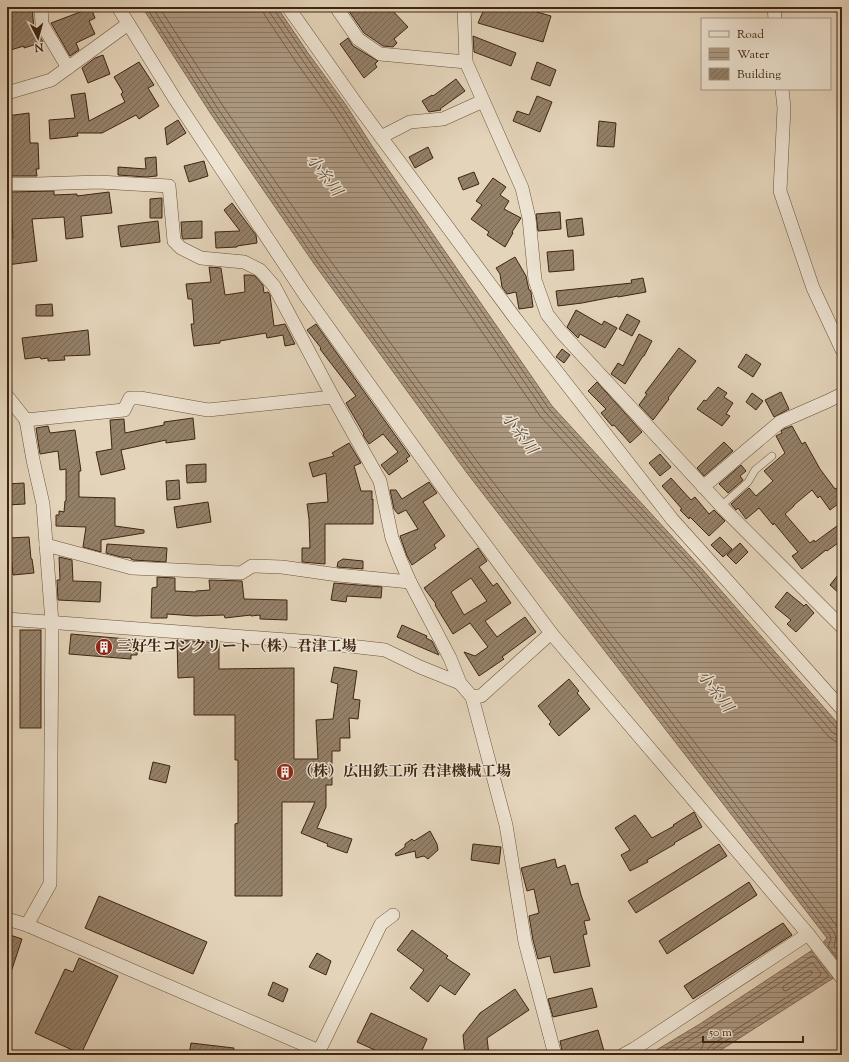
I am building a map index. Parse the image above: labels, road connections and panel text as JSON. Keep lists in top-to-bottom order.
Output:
{
  "water": ["小糸川"],
  "places": {
    "building": ["三好生コンクリート（株）君津工場", "（株）広田鉄工所 君津機械工場"]
  },
  "legend": ["Road", "Water", "Building"],
  "scale_bar": "50 m",
  "north": "bottom"
}
